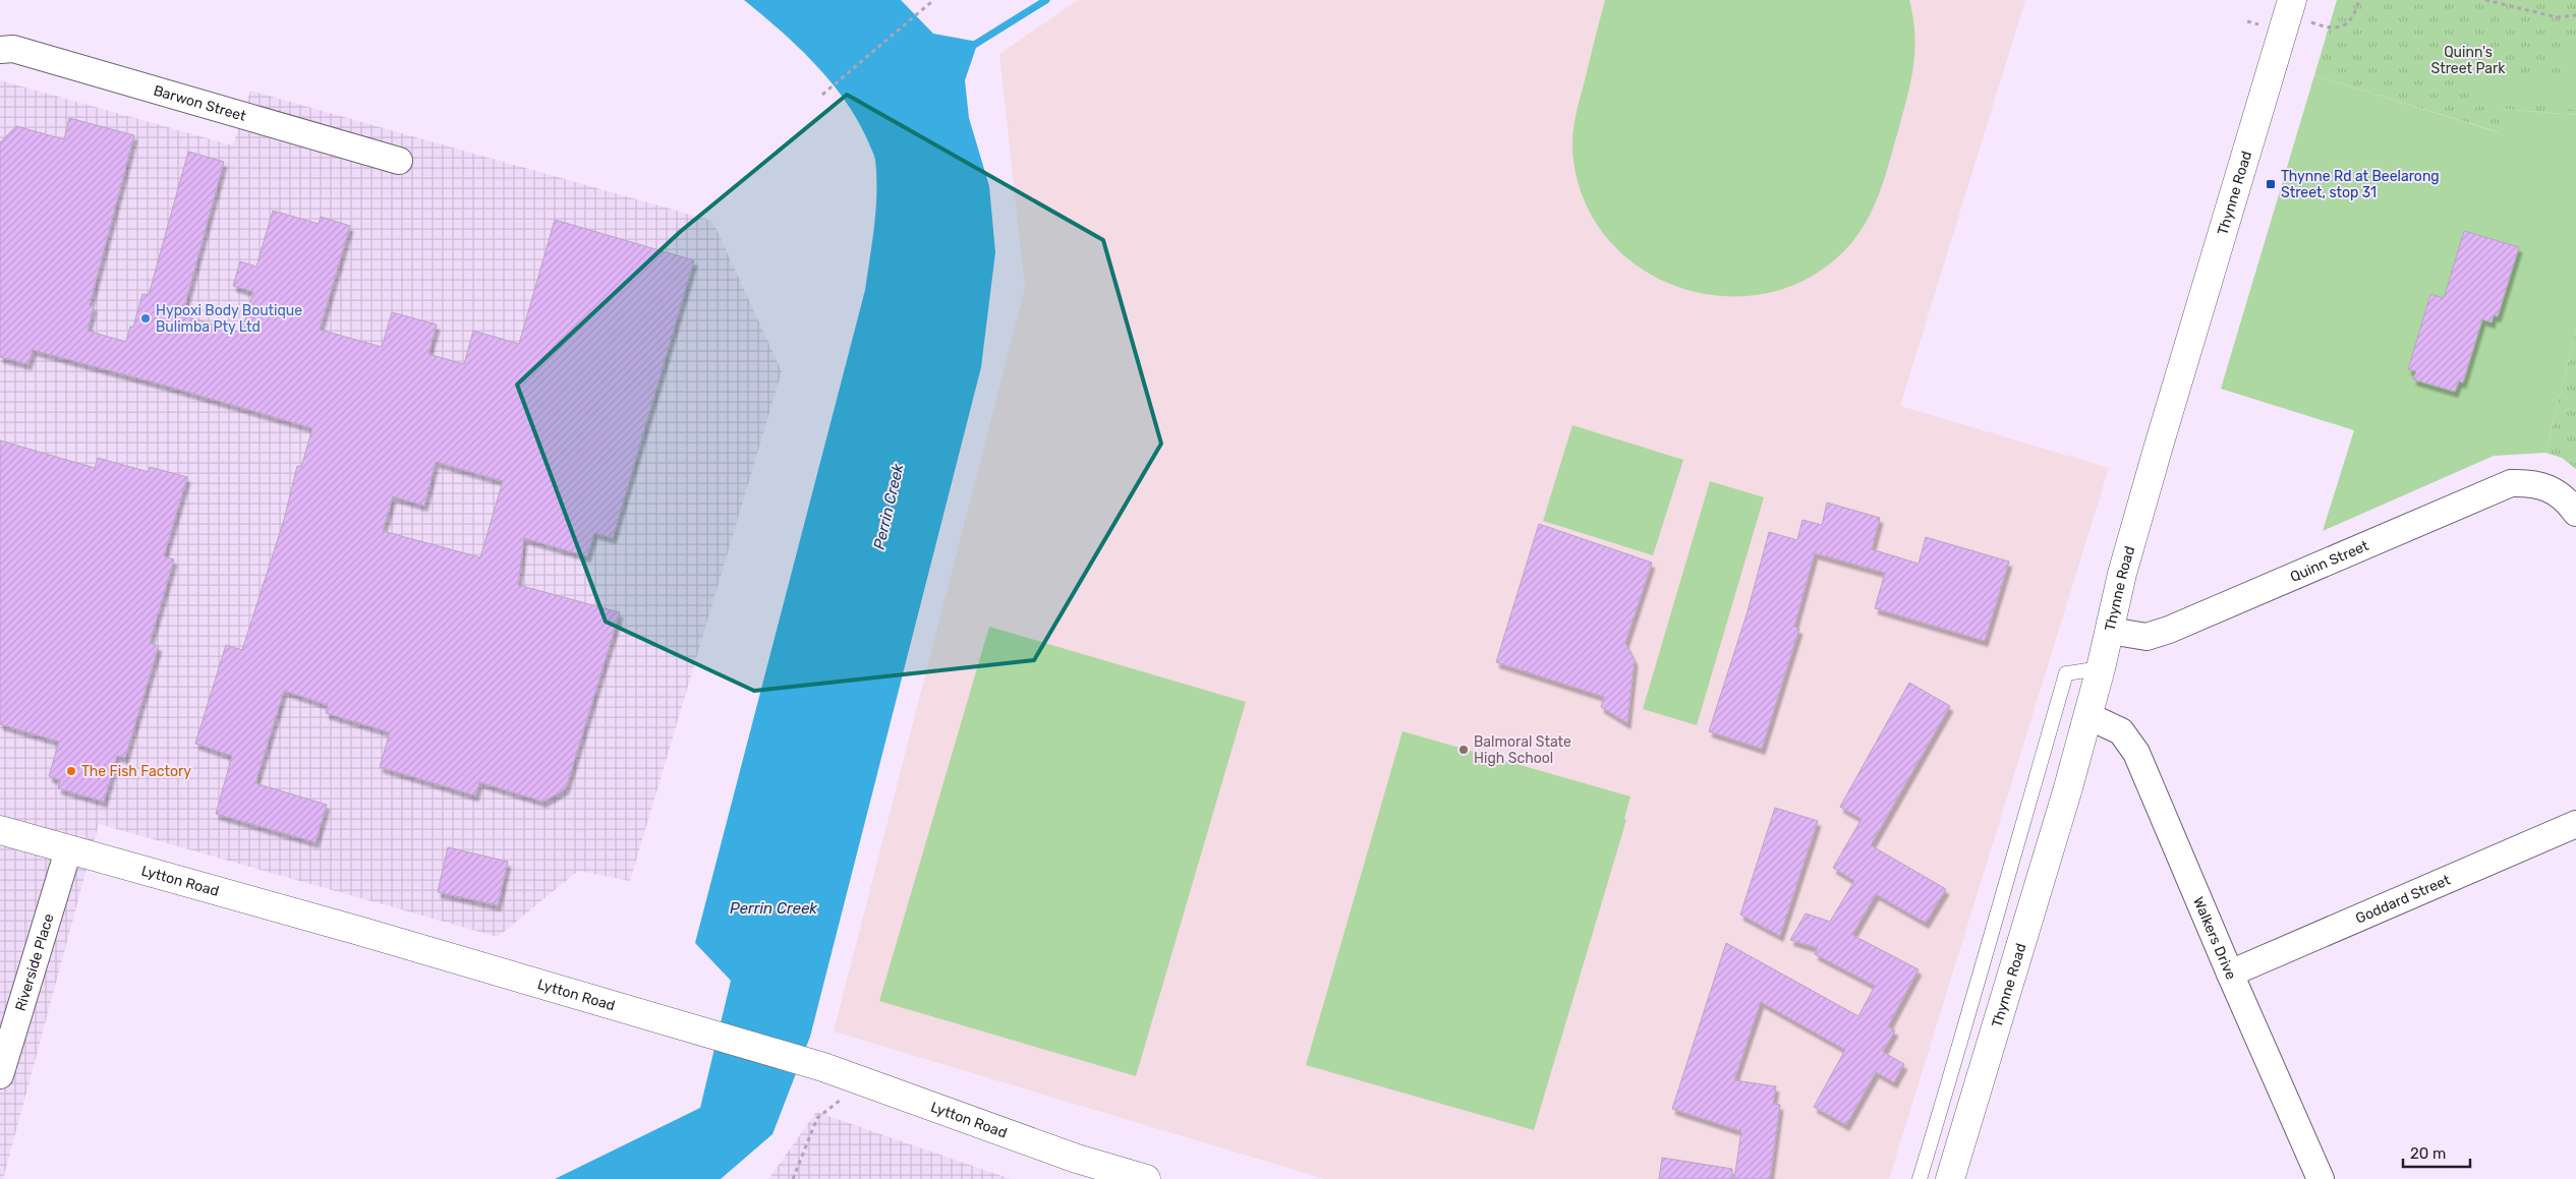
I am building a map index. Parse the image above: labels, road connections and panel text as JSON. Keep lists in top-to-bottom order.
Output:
{
  "streets": {
    "main road": ["Thynne Road", "Lytton Road"],
    "street": [
      "Barwon Street",
      "Quinn Street",
      "Goddard Street",
      "Walkers Drive",
      "Riverside Place"
    ]
  },
  "crossings": [
    ["Thynne Road", "Quinn Street"],
    ["Thynne Road", "Walkers Drive"],
    ["Lytton Road", "Riverside Place"],
    ["Goddard Street", "Walkers Drive"]
  ],
  "water": ["Perrin Creek"],
  "parks": ["Quinn's Street Park"],
  "places": {
    "transit": ["Thynne Rd at Beelarong Street, stop 31"],
    "other": ["Hypoxi Body Boutique Bulimba Pty Ltd", "Balmoral State High School", "The Fish Factory"]
  },
  "scale_bar": "20 m"
}
